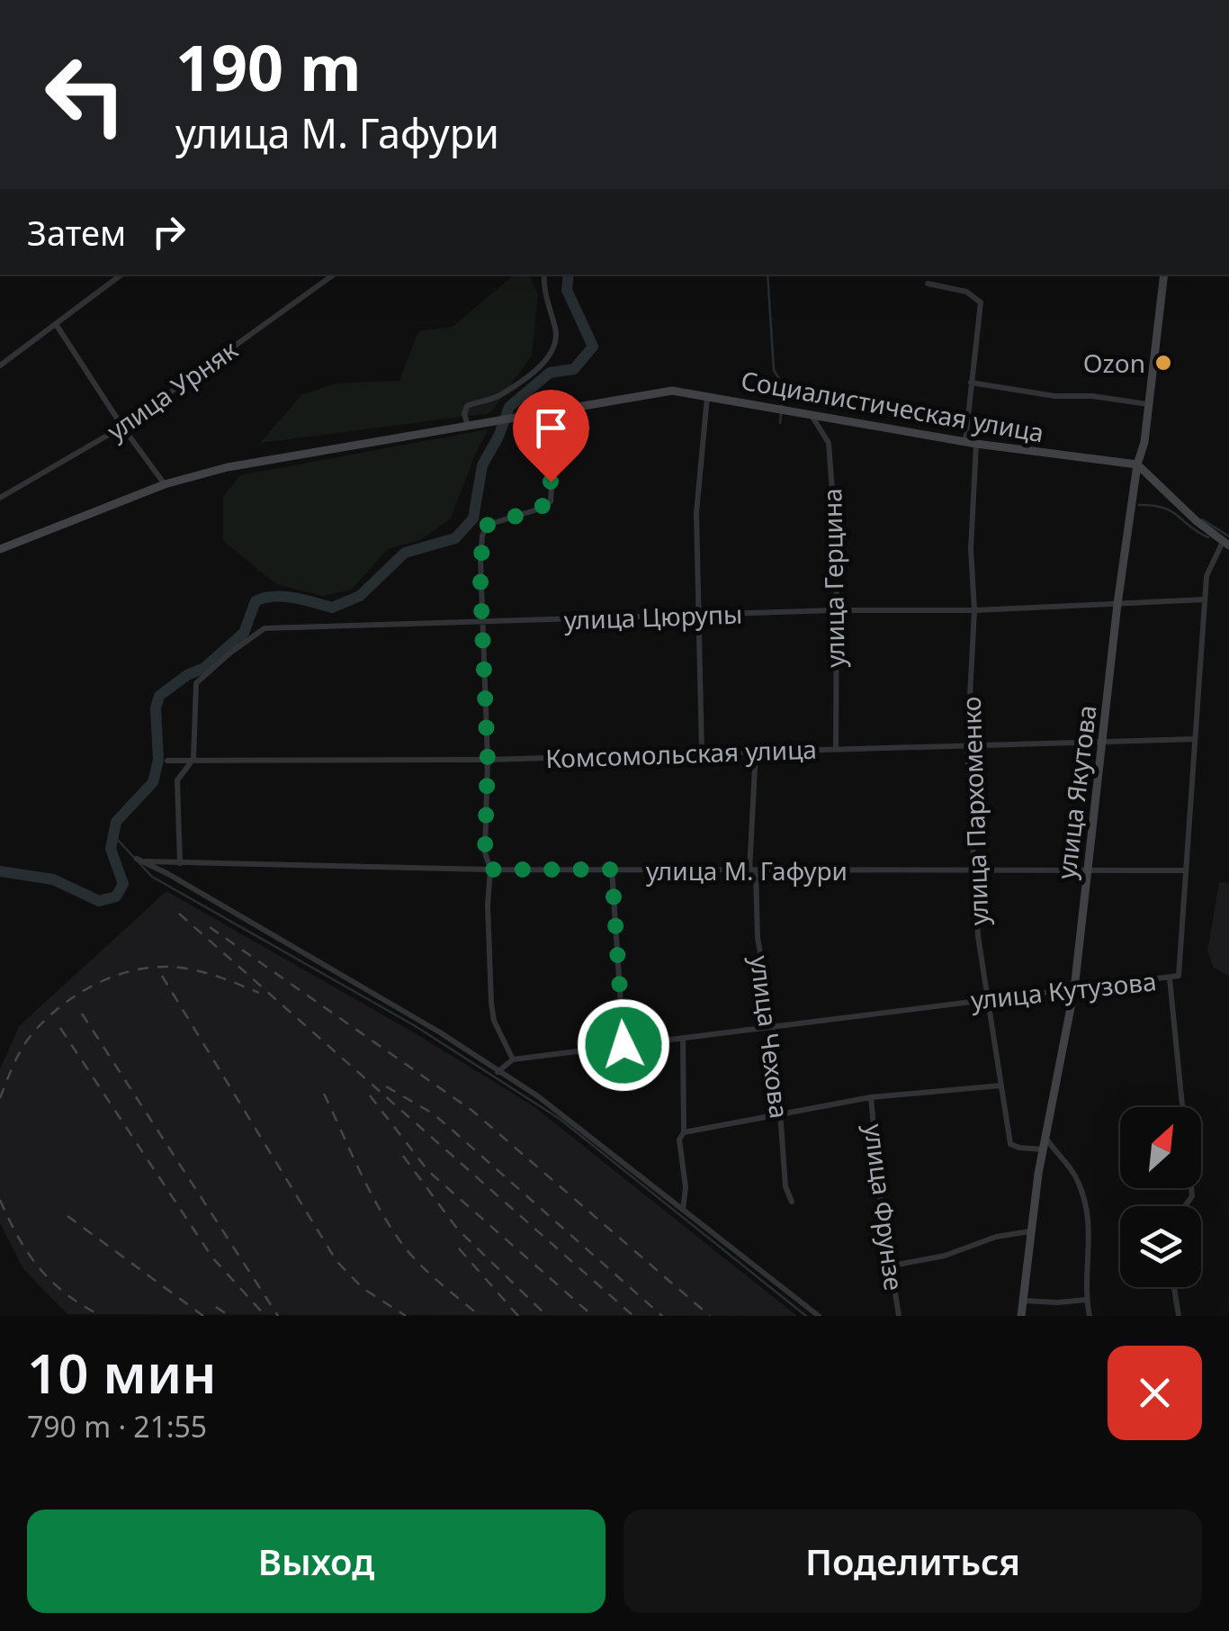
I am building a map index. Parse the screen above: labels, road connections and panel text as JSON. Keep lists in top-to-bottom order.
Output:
{
  "streets": {
    "street": [
      "улица Урняк",
      "Социалистическая улица",
      "улица Герцина",
      "улица Цюрупы",
      "Комсомольская улица",
      "улица Якутова",
      "улица Пархоменко",
      "улица М. Гафури",
      "улица Кутузова",
      "улица Чехова",
      "улица Фрунзе"
    ]
  },
  "crossings": [
    ["Социалистическая улица", "улица Герцина"],
    ["Социалистическая улица", "улица Якутова"],
    ["Социалистическая улица", "улица Пархоменко"],
    ["улица Герцина", "улица Цюрупы"],
    ["улица Герцина", "Комсомольская улица"],
    ["улица Цюрупы", "Комсомольская улица"],
    ["улица Цюрупы", "улица Якутова"],
    ["улица Цюрупы", "улица Пархоменко"],
    ["улица Цюрупы", "улица Кутузова"],
    ["Комсомольская улица", "улица Якутова"],
    ["Комсомольская улица", "улица Пархоменко"],
    ["Комсомольская улица", "улица Кутузова"],
    ["Комсомольская улица", "улица Чехова"],
    ["улица Якутова", "улица Пархоменко"],
    ["улица Якутова", "улица М. Гафури"],
    ["улица Якутова", "улица Кутузова"],
    ["улица Пархоменко", "улица М. Гафури"],
    ["улица Пархоменко", "улица Кутузова"],
    ["улица Пархоменко", "улица Фрунзе"],
    ["улица М. Гафури", "улица Кутузова"],
    ["улица М. Гафури", "улица Чехова"],
    ["улица Кутузова", "улица Чехова"],
    ["улица Чехова", "улица Фрунзе"]
  ],
  "places": ["Ozon"],
  "north": "top right",
  "page": {
    "turn": ["190 m", "улица М. Гафури"],
    "then": "Затем",
    "heading": ["10 мин", "790 m · 21:55"],
    "buttons": ["Выход", "Поделиться"]
  }
}
